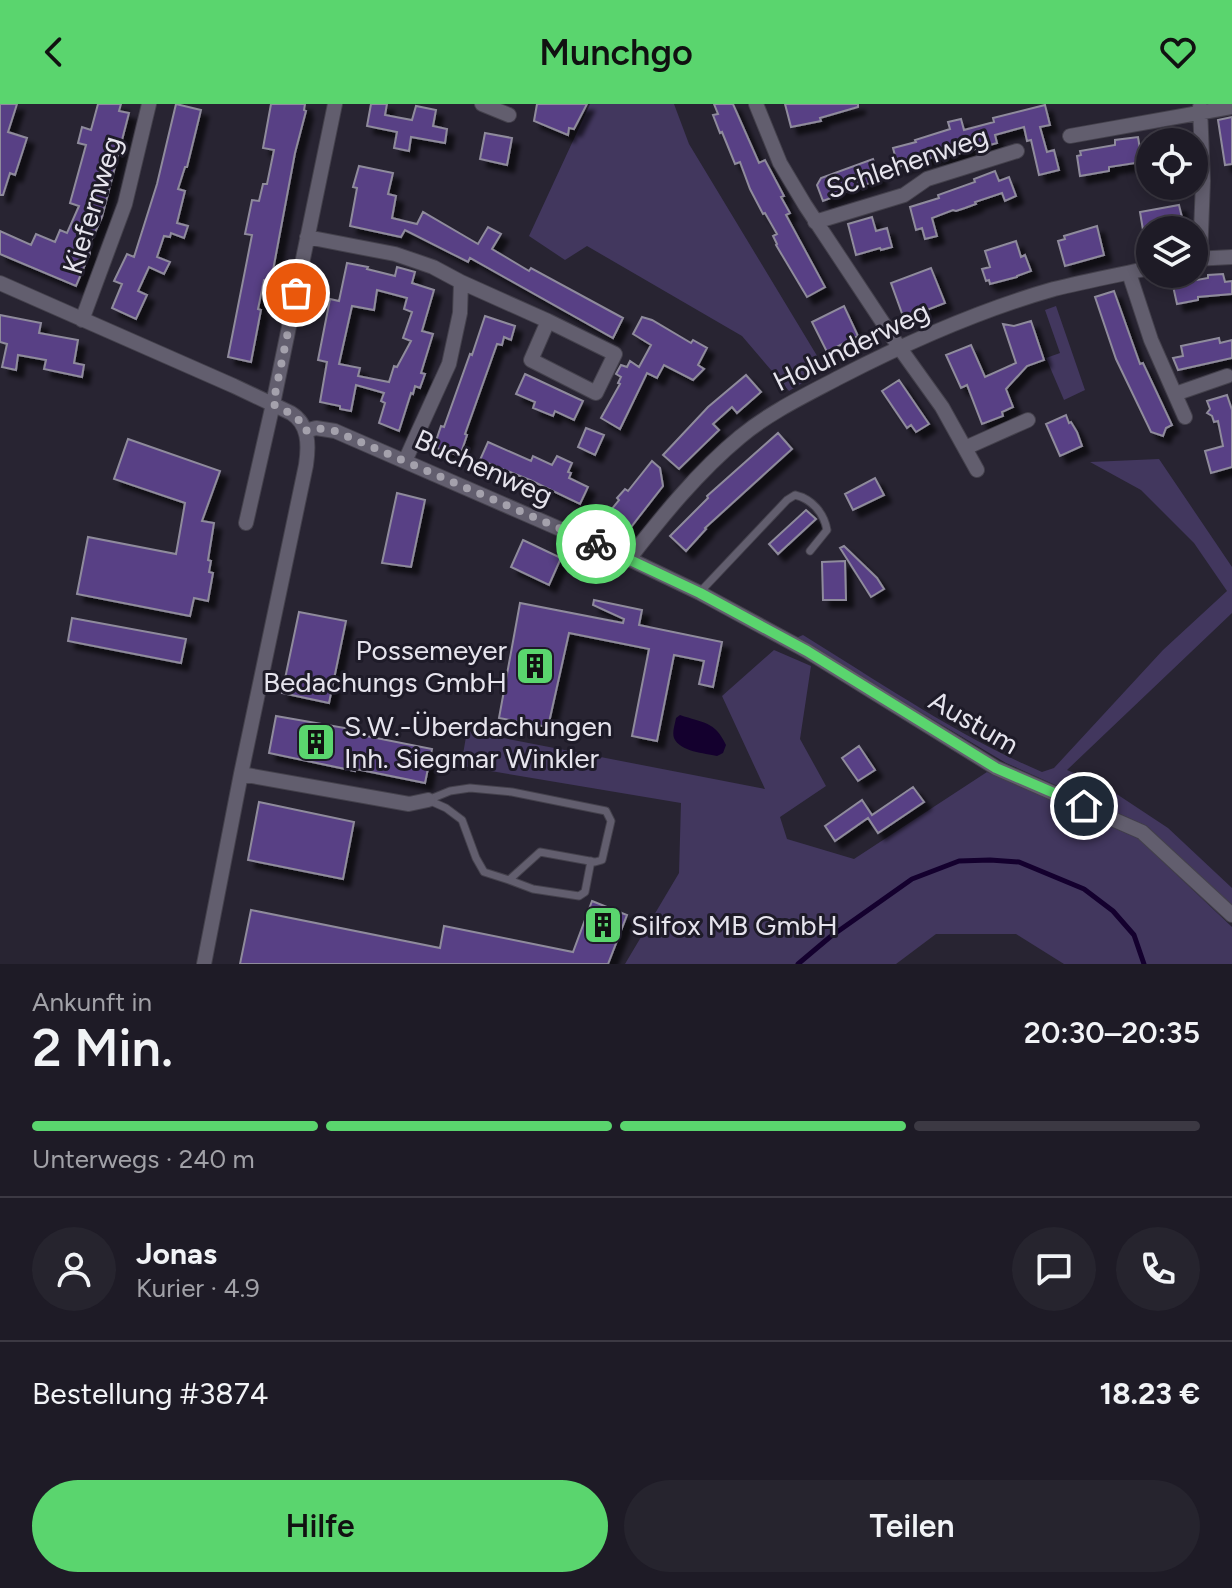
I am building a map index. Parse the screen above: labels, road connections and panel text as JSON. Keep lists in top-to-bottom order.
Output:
{
  "streets": {
    "street": [
      "Schlehenweg",
      "Kiefernweg",
      "Holunderweg",
      "Buchenweg",
      "Austum"
    ]
  },
  "crossings": [
    ["Schlehenweg", "Holunderweg"],
    ["Holunderweg", "Buchenweg"],
    ["Buchenweg", "Austum"]
  ],
  "places": {
    "building": ["Possemeyer Bedachungs GmbH", "S.W.-Überdachungen Inh. Siegmar Winkler", "Silfox MB GmbH"]
  },
  "page": {
    "header": "Munchgo",
    "heading": ["2 Min.", "Ankunft in", "20:30–20:35"],
    "panel": [
      "Jonas",
      "Kurier · 4.9",
      "Bestellung #3874",
      "18.23 €"
    ],
    "bar": "Unterwegs · 240 m",
    "buttons": ["Hilfe", "Teilen"]
  }
}
